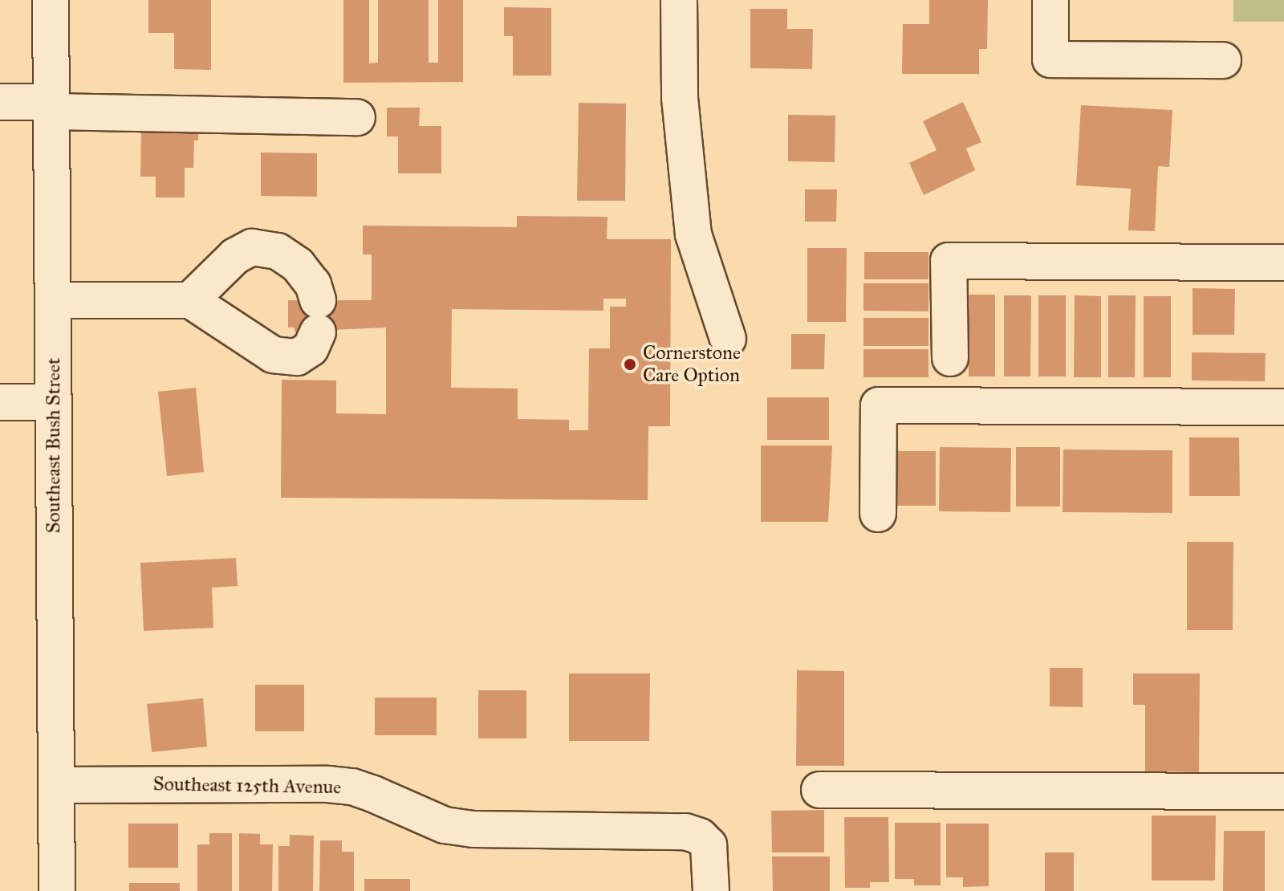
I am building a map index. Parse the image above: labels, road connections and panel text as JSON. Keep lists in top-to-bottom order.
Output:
{
  "streets": {
    "street": ["Southeast Bush Street", "Southeast 125th Avenue"]
  },
  "crossings": [
    ["Southeast Bush Street", "Southeast 125th Avenue"]
  ],
  "places": ["Cornerstone Care Option"]
}
